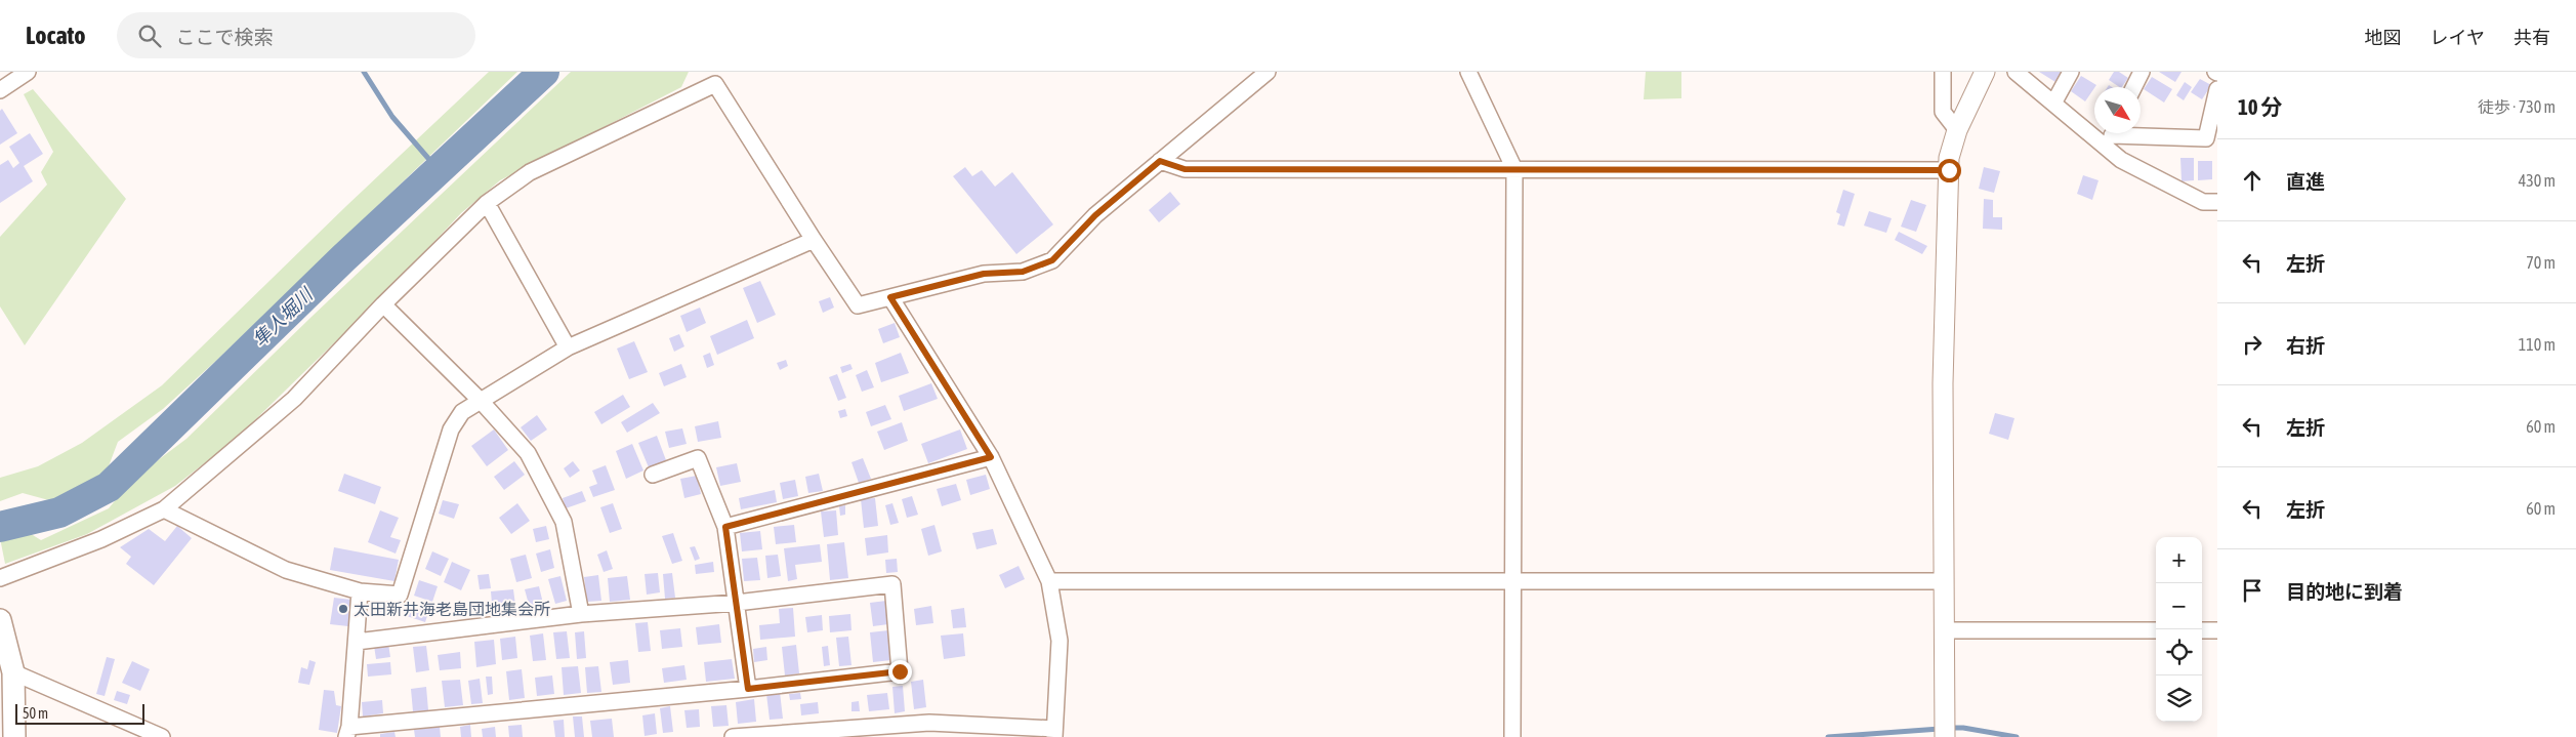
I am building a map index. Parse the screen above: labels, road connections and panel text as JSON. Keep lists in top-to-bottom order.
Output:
{
  "water": ["隼人堀川"],
  "places": ["太田新井海老島団地集会所"],
  "scale_bar": "50 m",
  "north": "bottom right",
  "page": {
    "header": "Locato",
    "search": "ここで検索",
    "nav": ["地図", "レイヤ", "共有"],
    "heading": ["10 分", "徒歩 · 730 m"],
    "list": [
      ["直進", "430 m"],
      ["左折", "70 m"],
      ["右折", "110 m"],
      ["左折", "60 m"],
      ["左折", "60 m"],
      "目的地に到着"
    ],
    "map_buttons": ["+", "−"],
    "scale": "50 m"
  }
}
